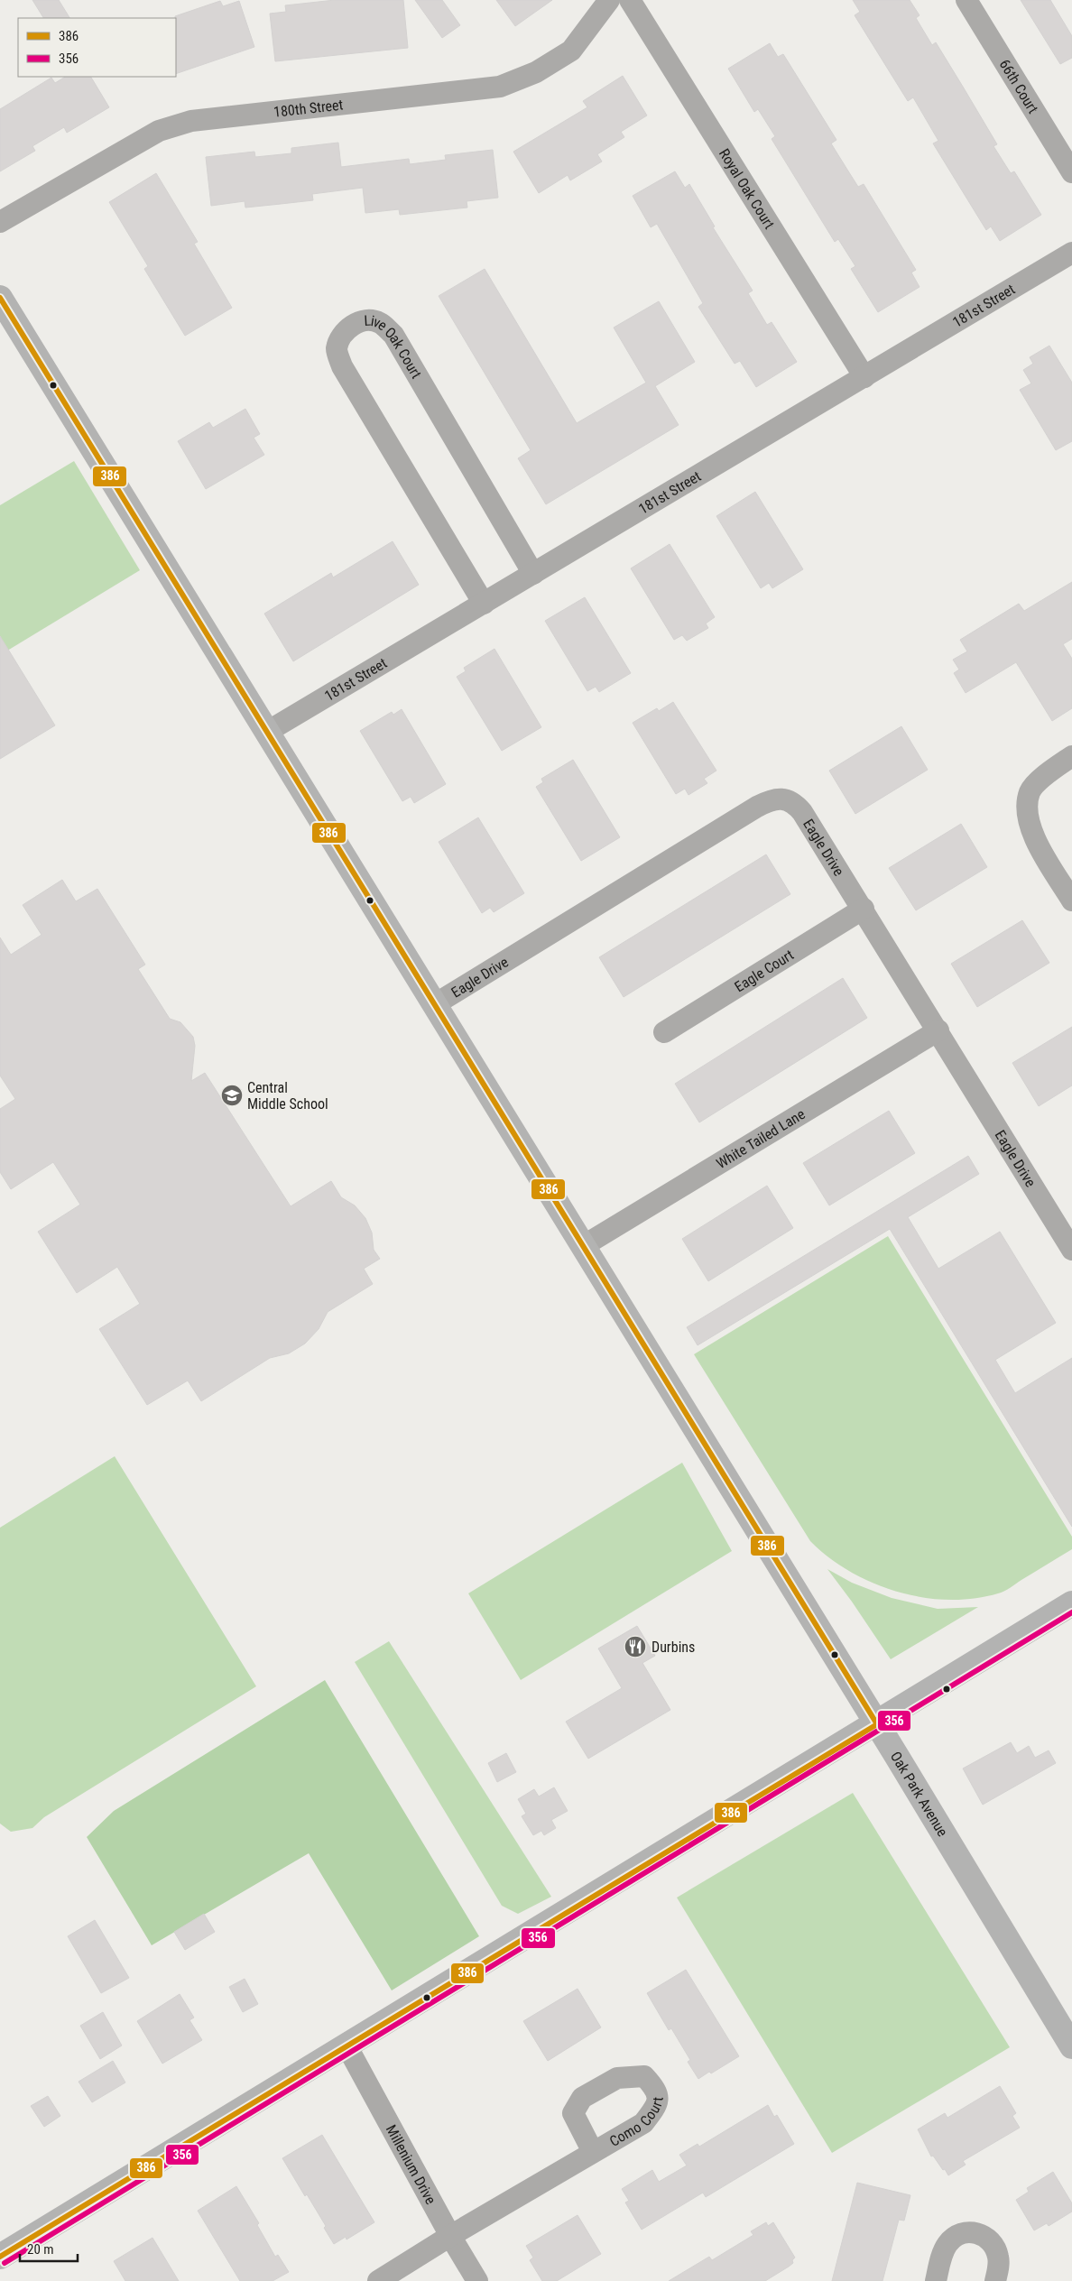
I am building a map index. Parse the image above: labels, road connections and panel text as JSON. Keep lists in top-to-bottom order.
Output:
{
  "streets": {
    "street": [
      "66th Court",
      "180th Street",
      "Royal Oak Court",
      "181st Street",
      "Live Oak Court",
      "Eagle Drive",
      "Eagle Court",
      "White Tailed Lane",
      "Oak Park Avenue",
      "Como Court",
      "Millenium Drive"
    ]
  },
  "crossings": [
    ["Royal Oak Court", "181st Street"],
    ["181st Street", "Live Oak Court"],
    ["181st Street", "Oak Park Avenue"],
    ["Eagle Drive", "Eagle Court"],
    ["Eagle Drive", "White Tailed Lane"],
    ["Eagle Drive", "Oak Park Avenue"],
    ["White Tailed Lane", "Oak Park Avenue"],
    ["Como Court", "Millenium Drive"]
  ],
  "places": {
    "school or university": ["Central Middle School"],
    "restaurant": ["Durbins"]
  },
  "lines": ["transit line 386", "transit line 356"],
  "legend": ["386", "356"],
  "scale_bar": "20 m"
}
